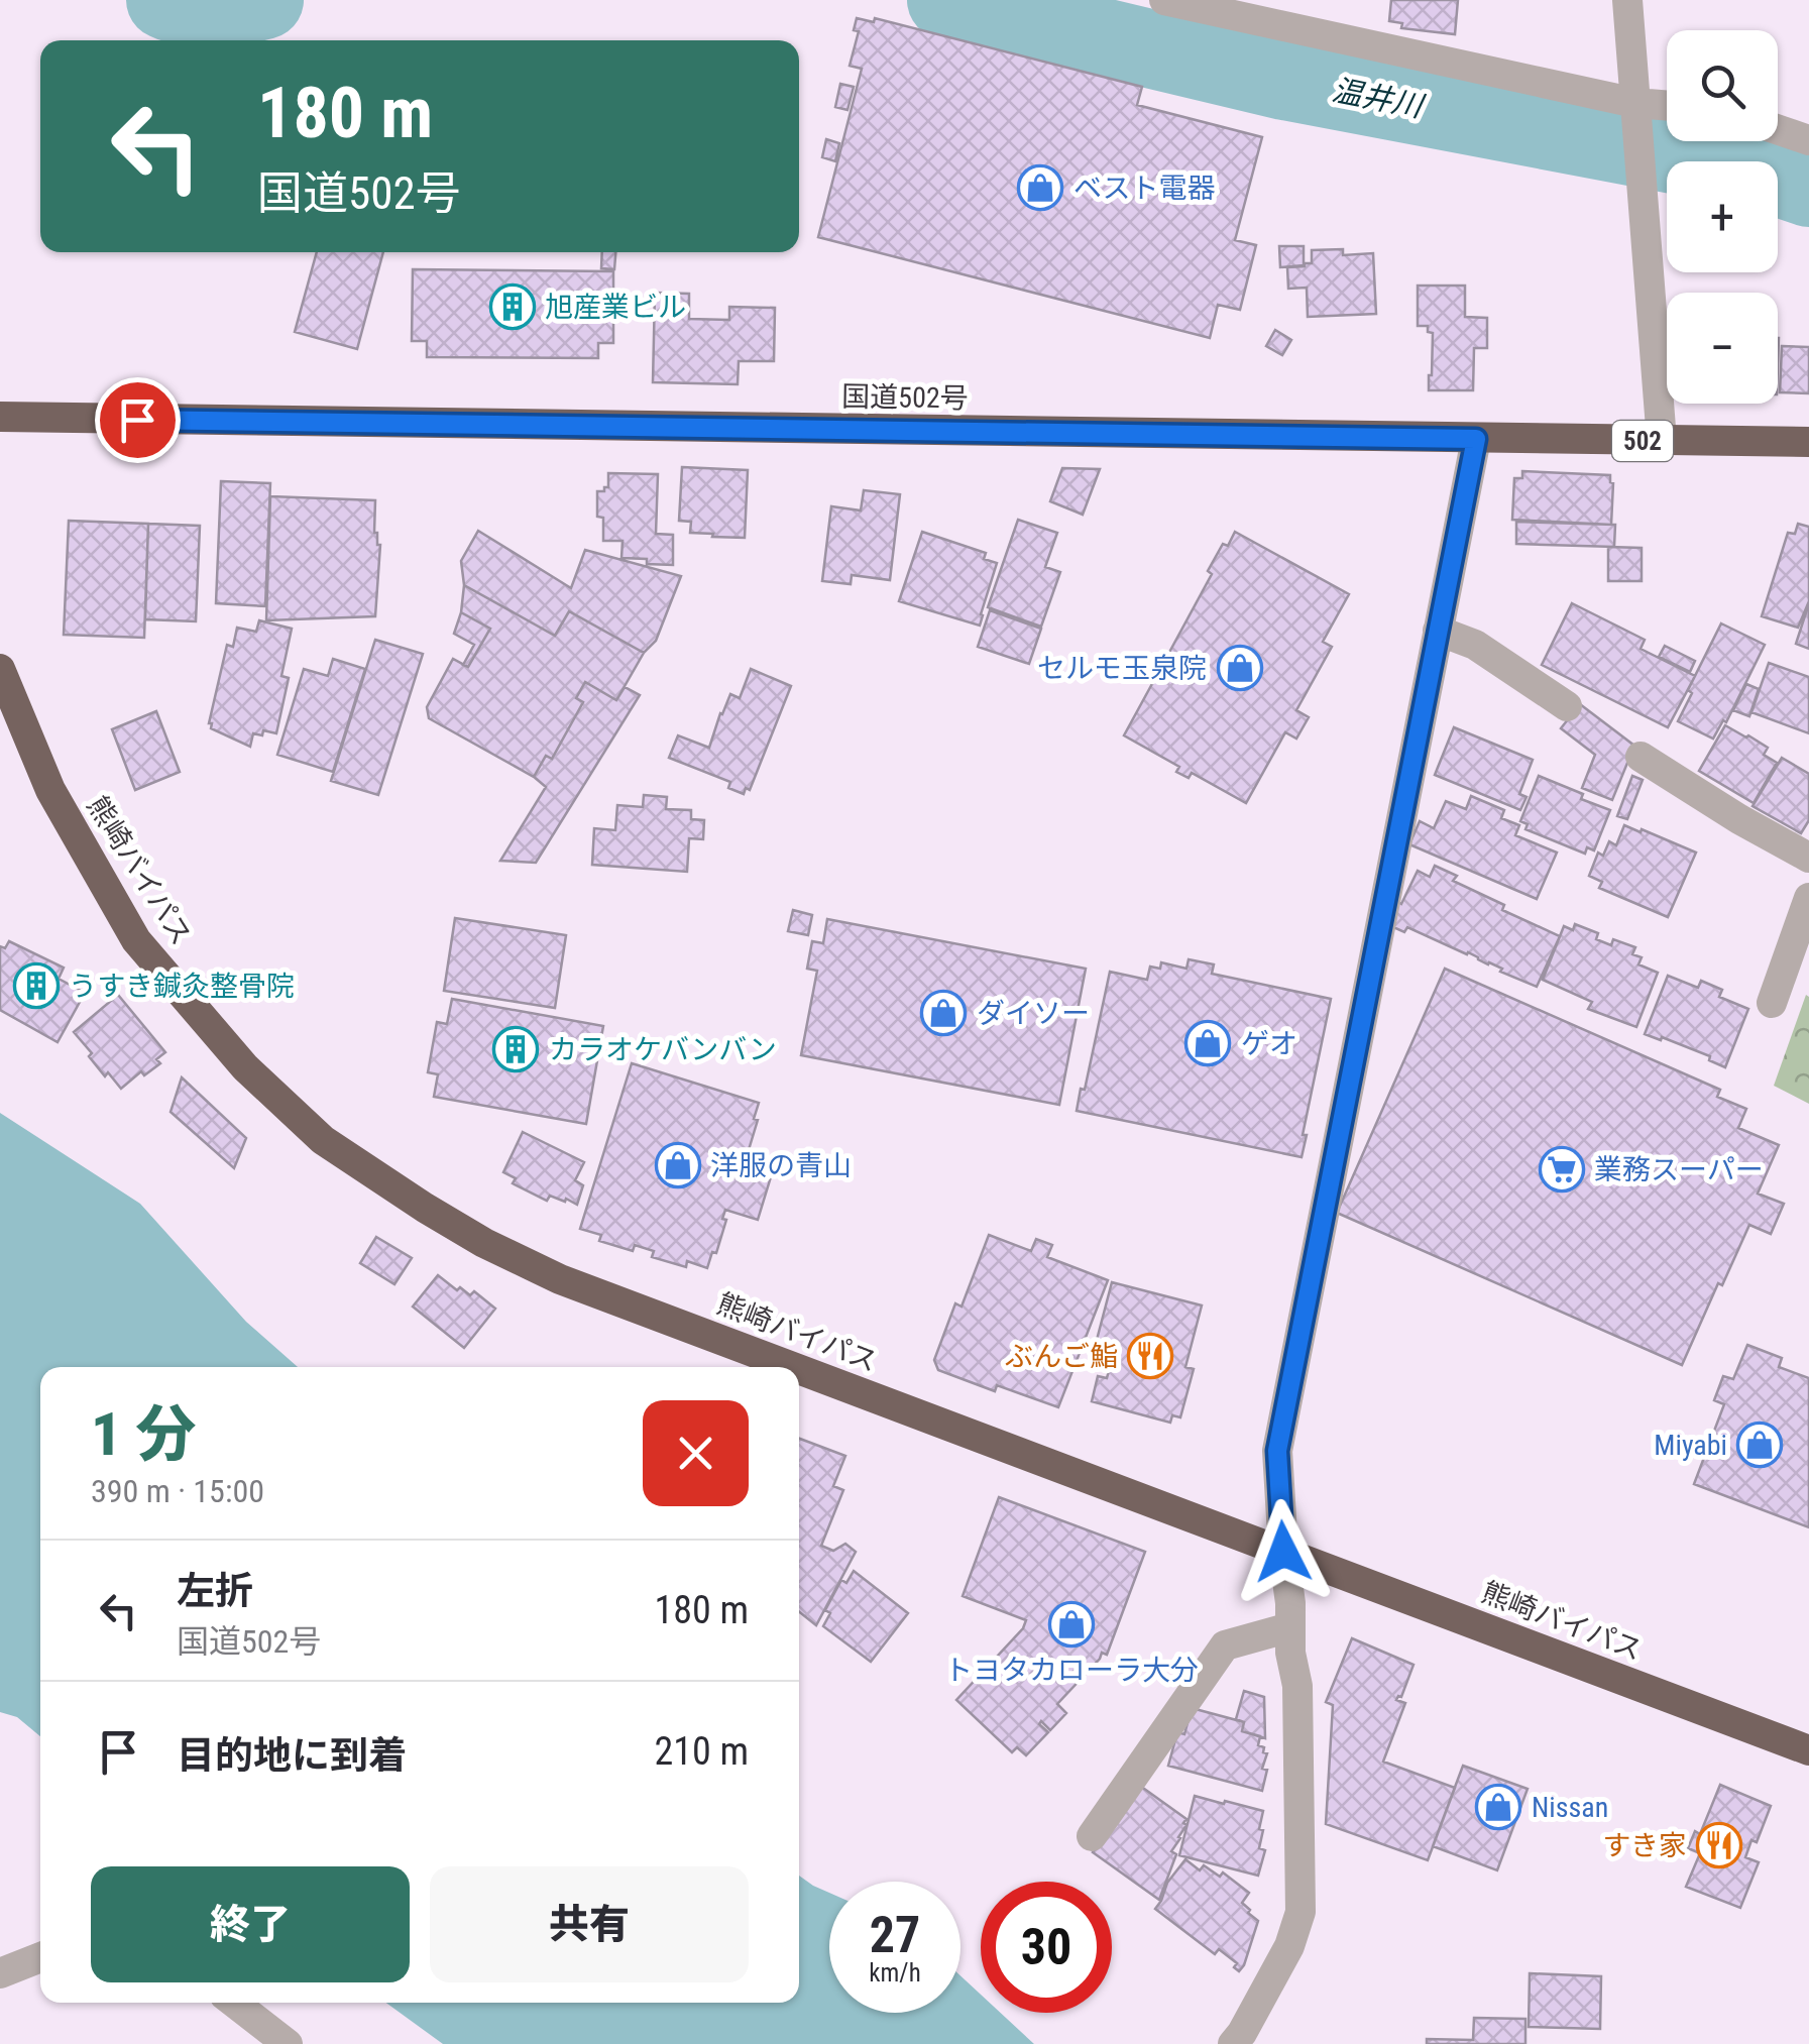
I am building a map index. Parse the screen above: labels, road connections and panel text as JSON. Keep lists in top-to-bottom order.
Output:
{
  "streets": {
    "highway": ["国道502号", "502", "熊崎バイパス"]
  },
  "water": ["温井川"],
  "places": {
    "shop": [
      "ベスト電器",
      "セルモ玉泉院",
      "ダイソー",
      "ゲオ",
      "洋服の青山",
      "Miyabi",
      "トヨタカローラ大分",
      "Nissan"
    ],
    "building": ["旭産業ビル", "うすき鍼灸整骨院", "カラオケバンバン"],
    "supermarket": ["業務スーパー"],
    "restaurant": ["ぶんご鮨", "すき家"]
  },
  "page": {
    "map_buttons": ["+", "−"],
    "turn": ["180 m", "国道502号"],
    "heading": ["1 分", "390 m · 15:00"],
    "list": [
      {
        "name": "左折",
        "note": "国道502号",
        "value": "180 m"
      },
      {
        "name": "目的地に到着",
        "value": "210 m"
      }
    ],
    "buttons": ["終了", "共有"],
    "speed": "27 km/h",
    "limit": "30"
  }
}
